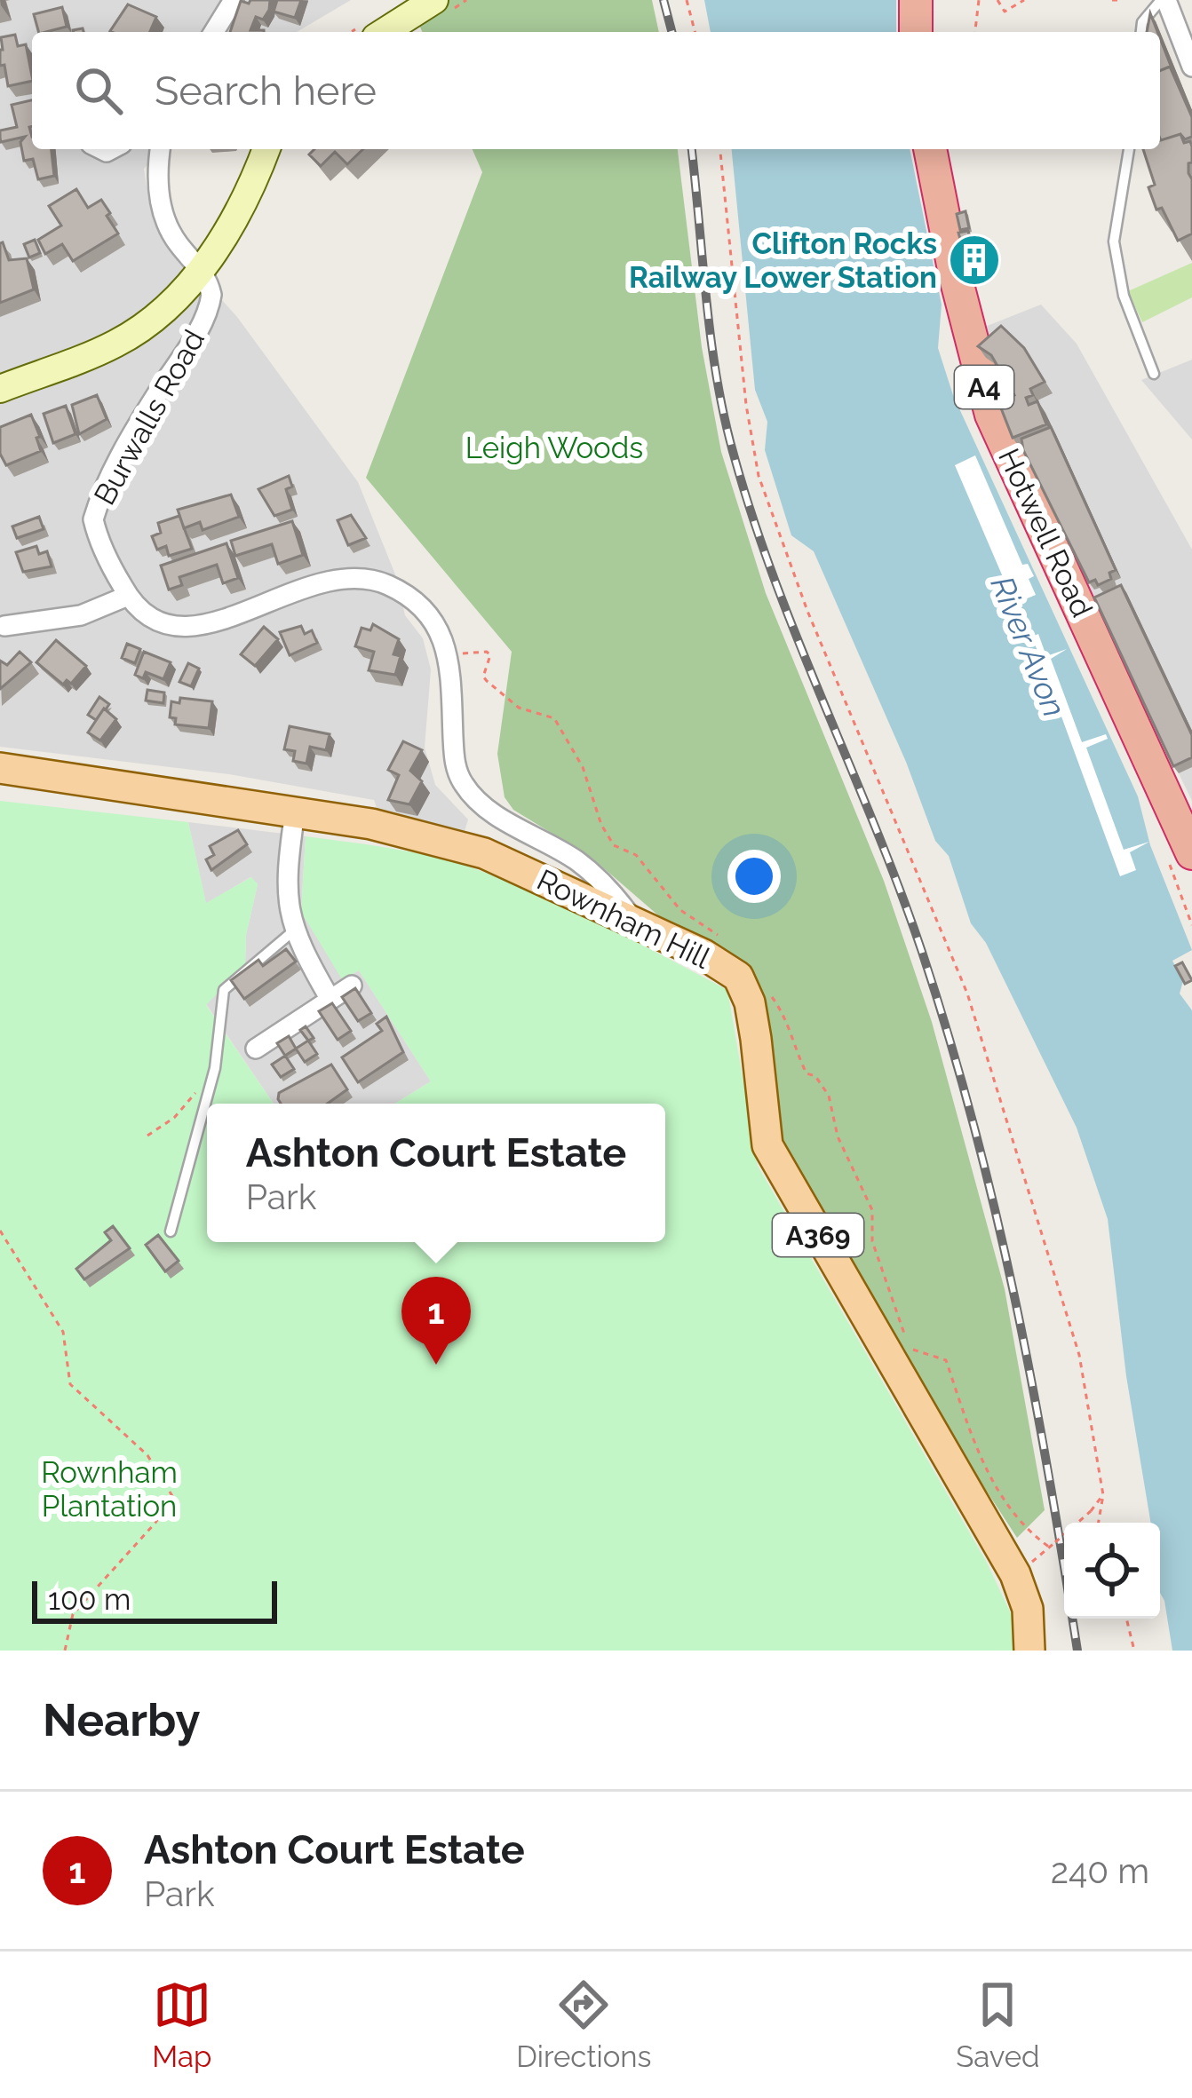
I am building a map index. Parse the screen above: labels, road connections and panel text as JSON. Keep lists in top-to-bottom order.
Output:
{
  "streets": {
    "highway": ["A4", "Hotwell Road"],
    "main road": ["Rownham Hill", "A369"],
    "street": ["Burwalls Road"]
  },
  "water": ["River Avon"],
  "parks": ["Leigh Woods", "Rownham Plantation"],
  "places": {
    "building": ["Clifton Rocks Railway Lower Station"]
  },
  "scale_bar": "100 m",
  "page": {
    "search": "Search here",
    "popup": ["Ashton Court Estate", "Park"],
    "pins": "1",
    "scale": "100 m",
    "heading": "Nearby",
    "list": [
      {
        "mark": "1",
        "name": "Ashton Court Estate",
        "note": "Park",
        "value": "240 m"
      }
    ],
    "nav": ["Map", "Directions", "Saved"]
  }
}
